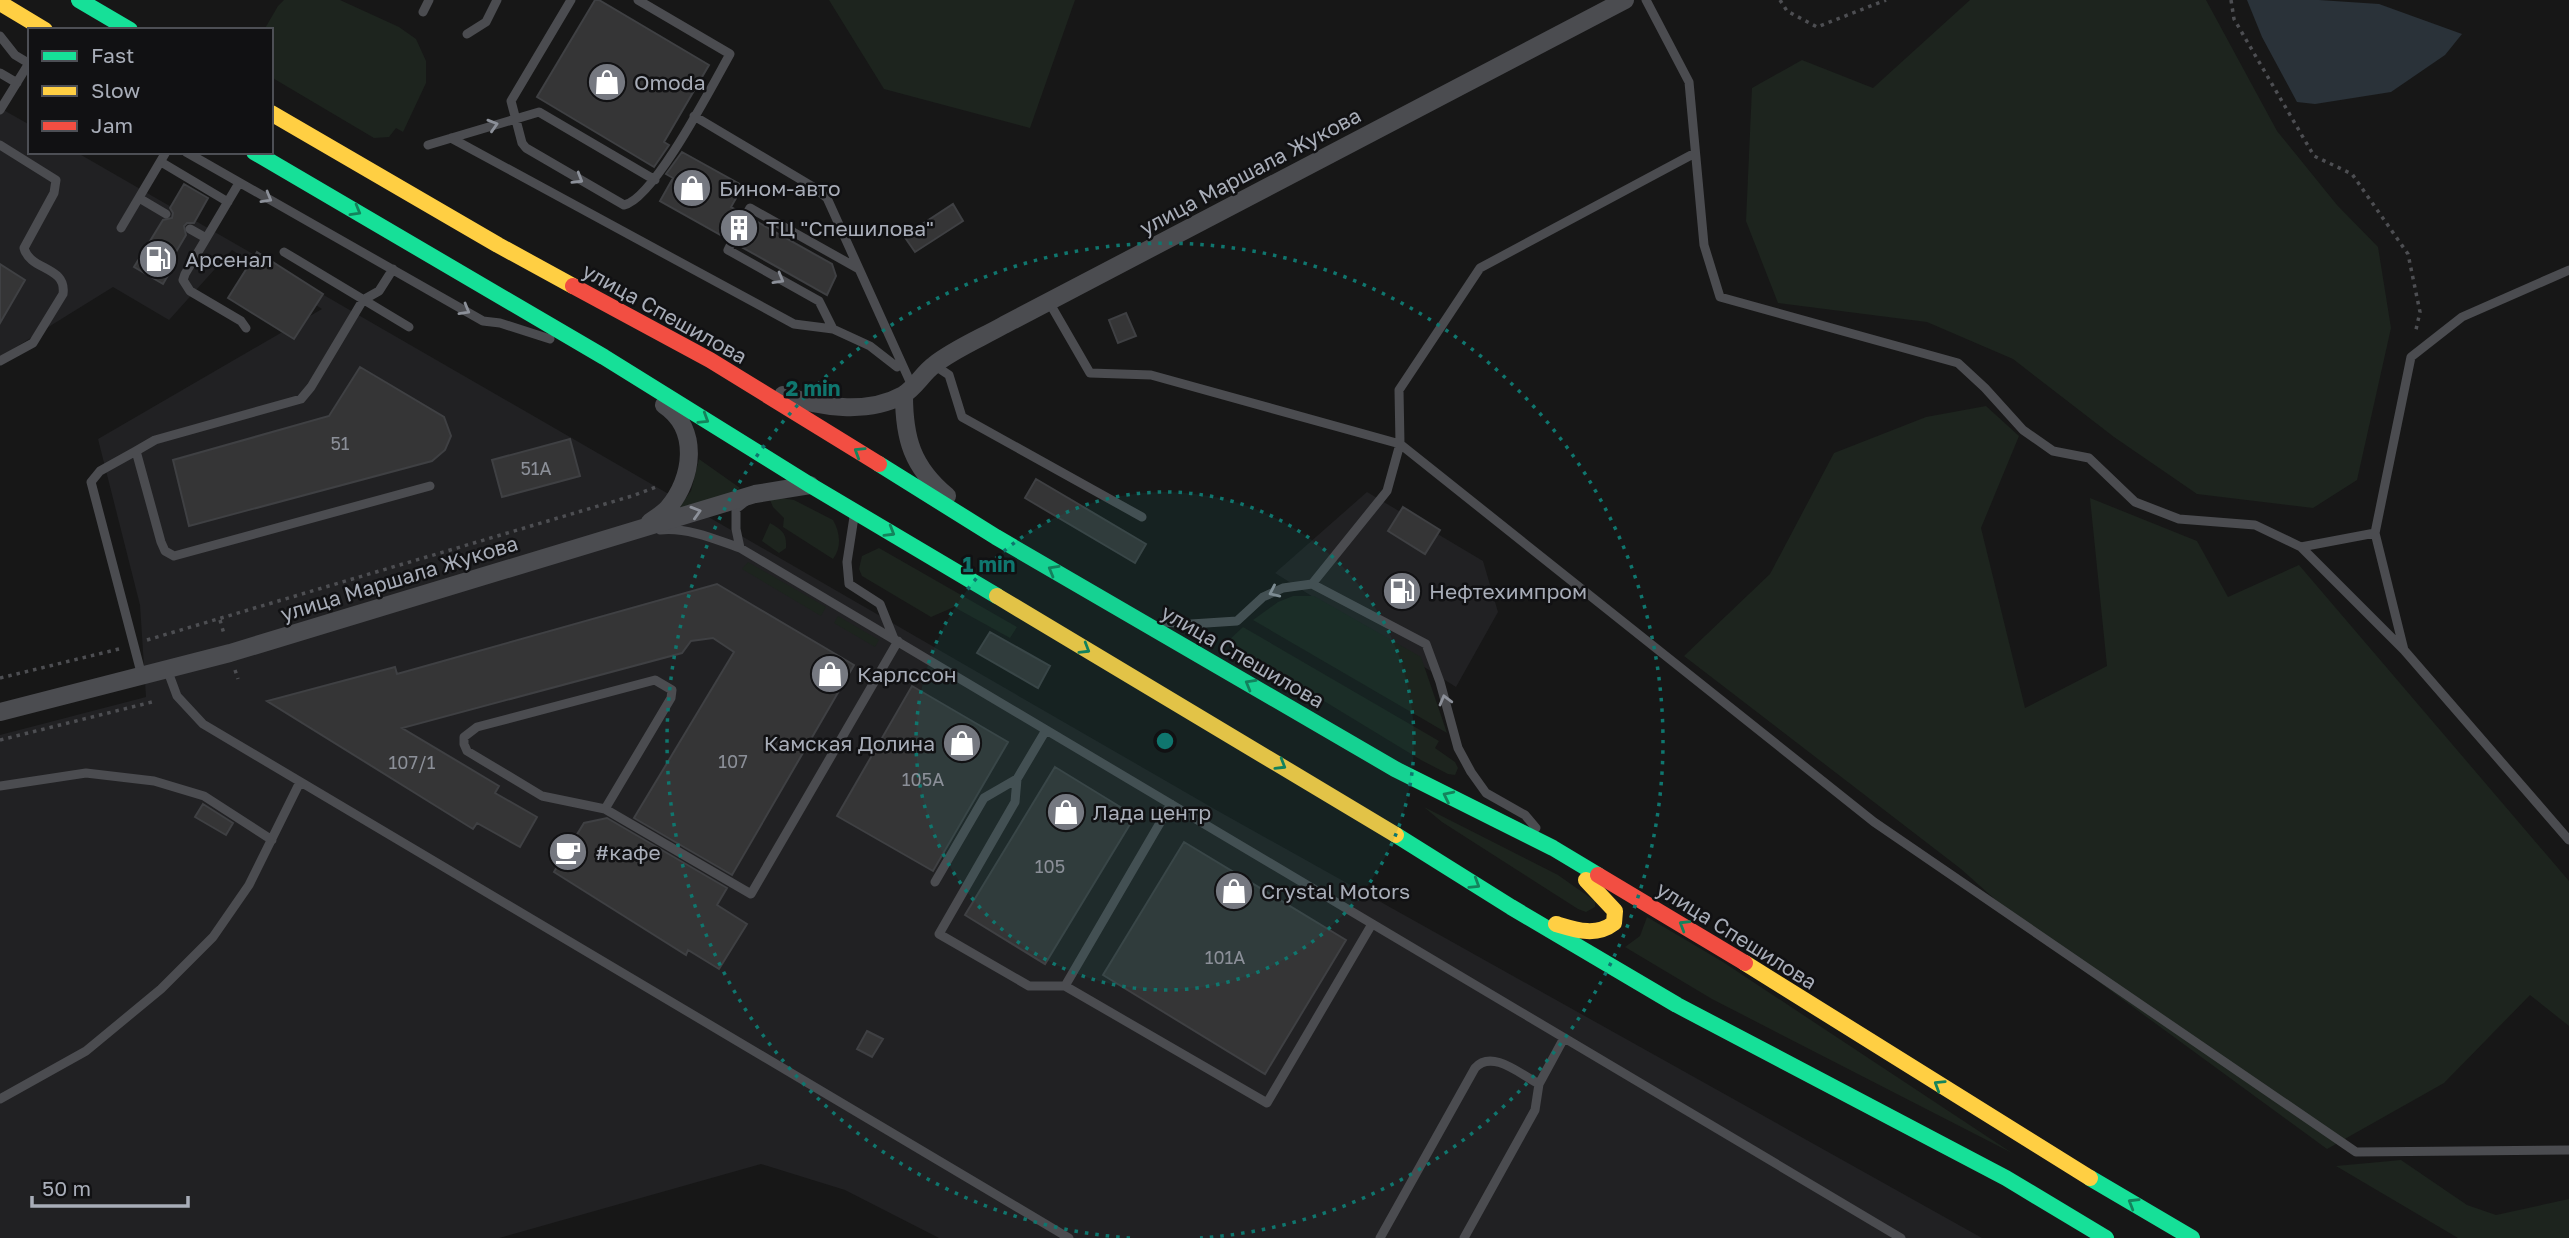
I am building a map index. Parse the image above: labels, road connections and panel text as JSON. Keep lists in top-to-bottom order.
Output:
{
  "streets": {
    "main road": ["улица Спешилова"],
    "street": ["улица Маршала Жукова"]
  },
  "places": {
    "shop": [
      "Omoda",
      "Бином-авто",
      "Карлссон",
      "Камская Долина",
      "Лада центр",
      "Crystal Motors"
    ],
    "building": ["ТЦ \"Спешилова\""],
    "fuel station": ["Арсенал", "Нефтехимпром"],
    "cafe": ["#кафе"]
  },
  "house_numbers": [
    "51",
    "51А",
    "107",
    "107/1",
    "105А",
    "105",
    "101А"
  ],
  "legend": ["Fast", "Slow", "Jam"],
  "scale_bar": "50 m",
  "rings": ["2 min", "1 min"]
}
